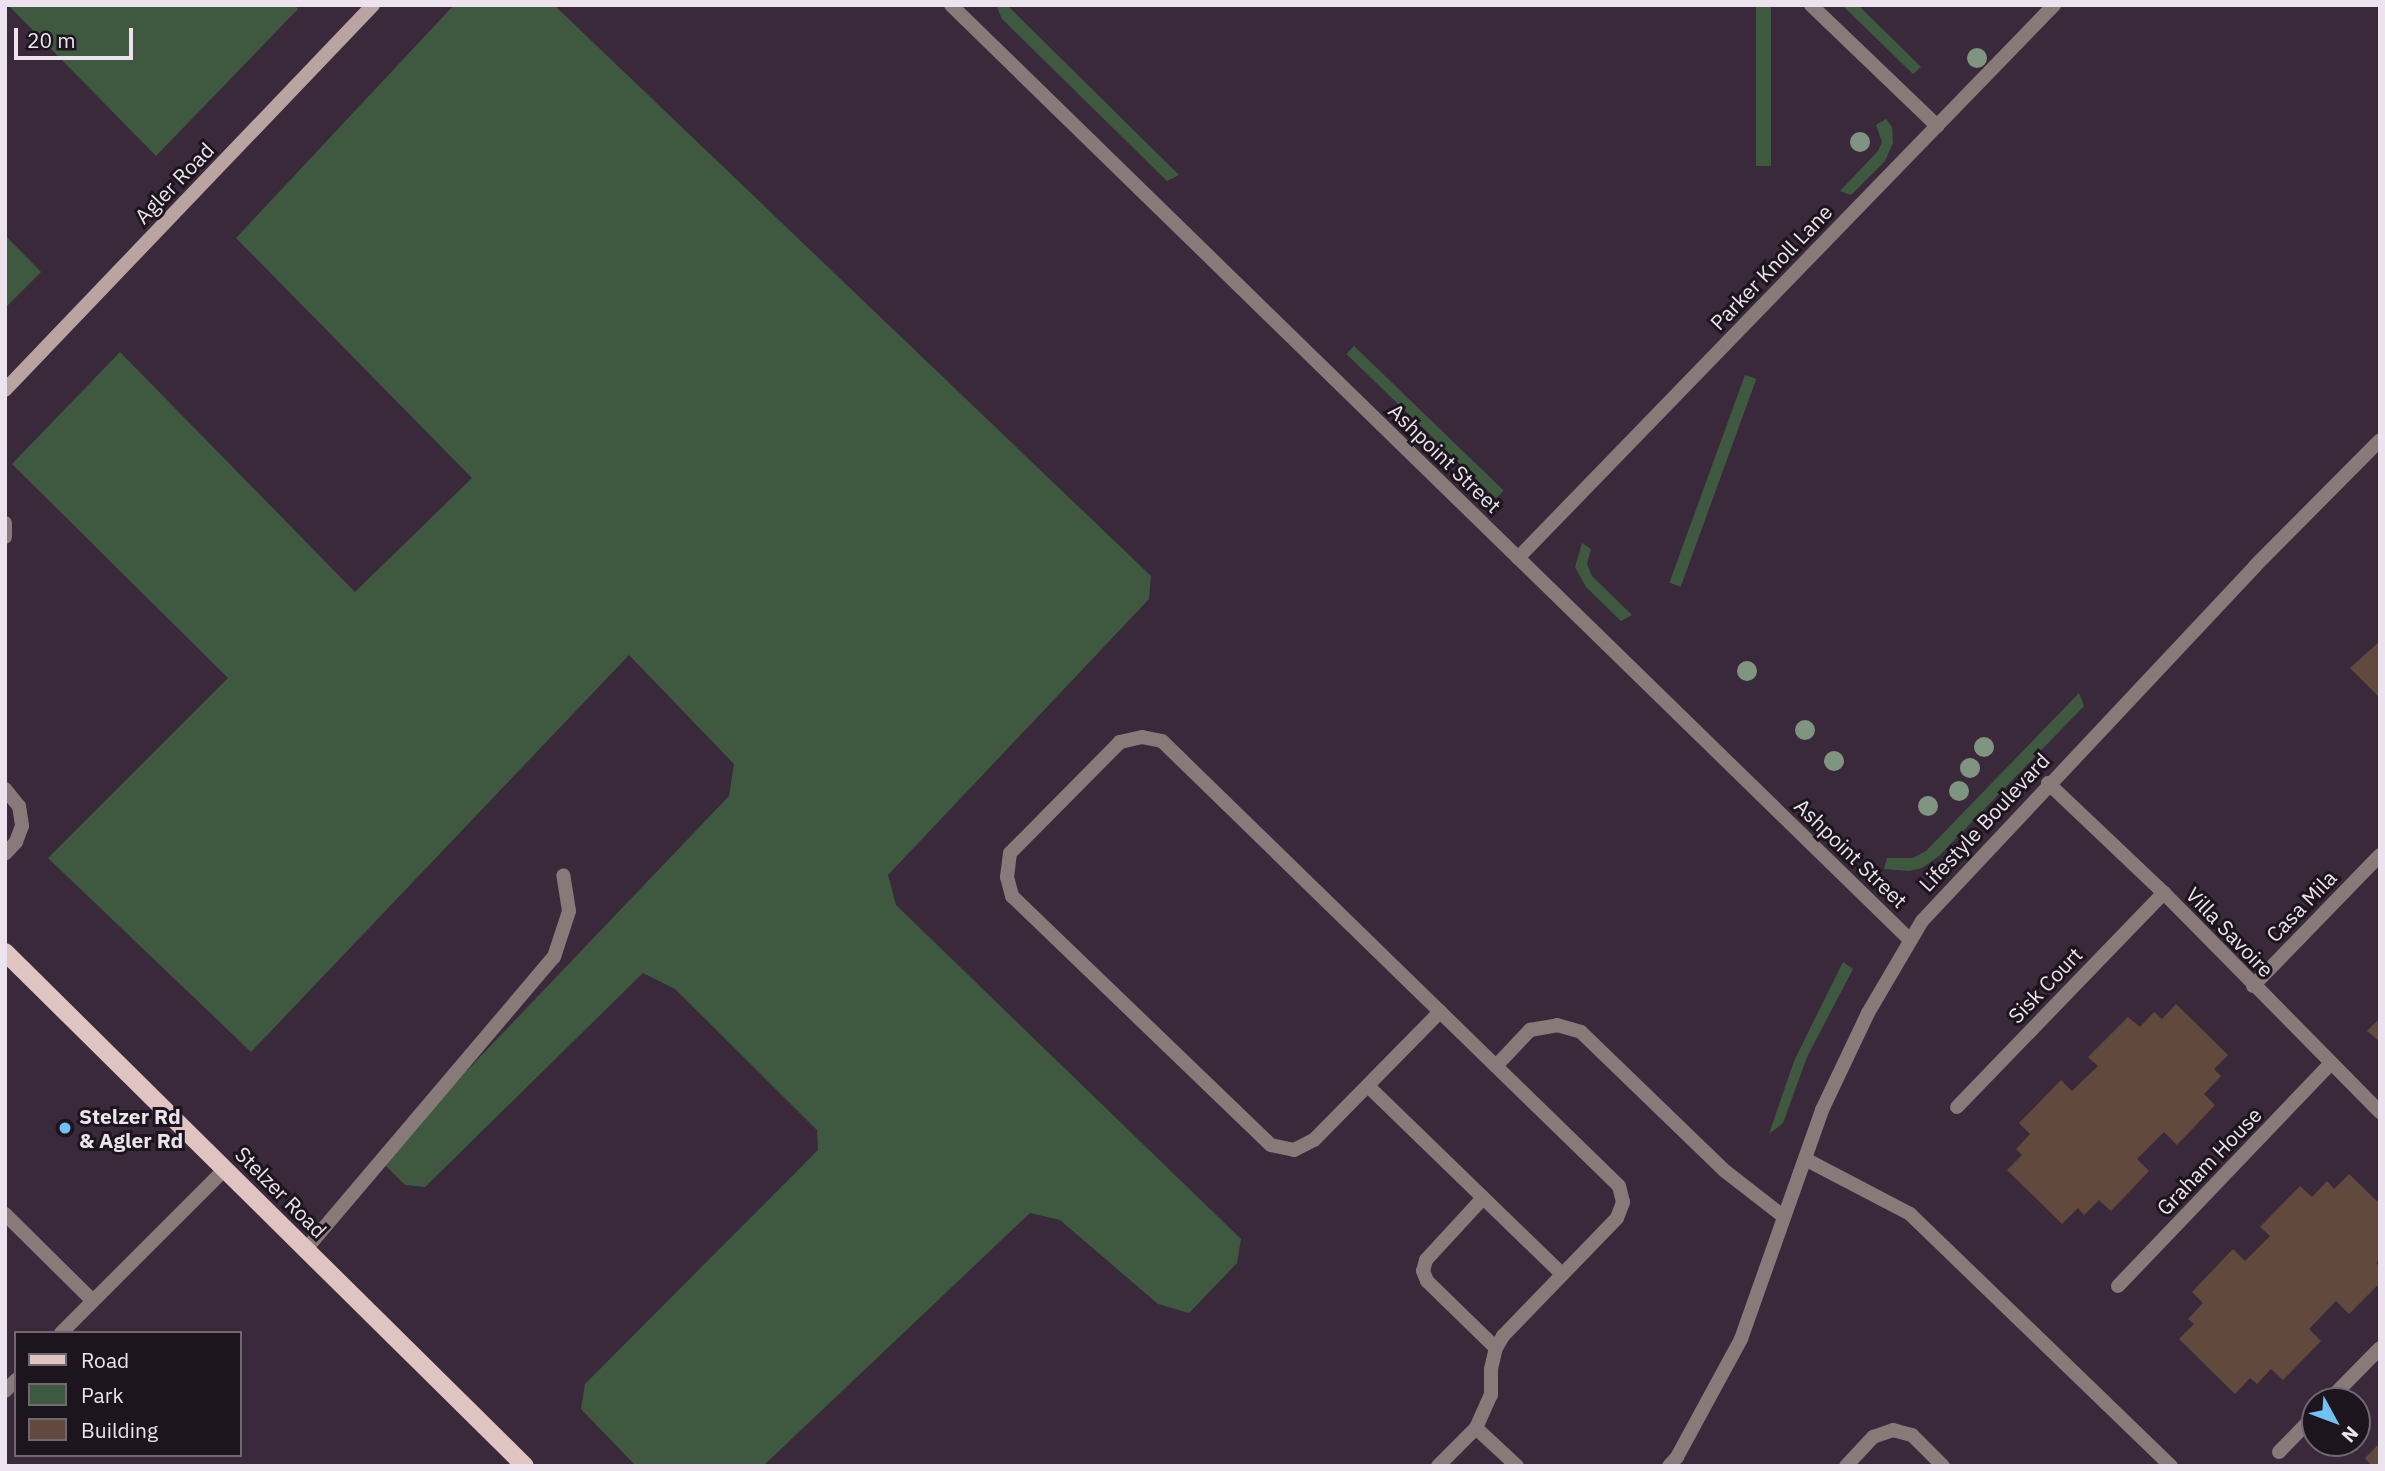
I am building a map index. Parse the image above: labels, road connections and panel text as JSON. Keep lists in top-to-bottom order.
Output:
{
  "streets": {
    "main road": ["Agler Road", "Stelzer Road"],
    "street": [
      "Parker Knoll Lane",
      "Ashpoint Street",
      "Lifestyle Boulevard",
      "Casa Mila",
      "Villa Savoire",
      "Sisk Court",
      "Graham House"
    ]
  },
  "crossings": [
    ["Parker Knoll Lane", "Ashpoint Street"],
    ["Ashpoint Street", "Lifestyle Boulevard"],
    ["Lifestyle Boulevard", "Villa Savoire"],
    ["Casa Mila", "Villa Savoire"],
    ["Villa Savoire", "Sisk Court"],
    ["Villa Savoire", "Graham House"]
  ],
  "places": ["Stelzer Rd & Agler Rd"],
  "legend": ["Road", "Park", "Building"],
  "scale_bar": "20 m",
  "north": "bottom right"
}
